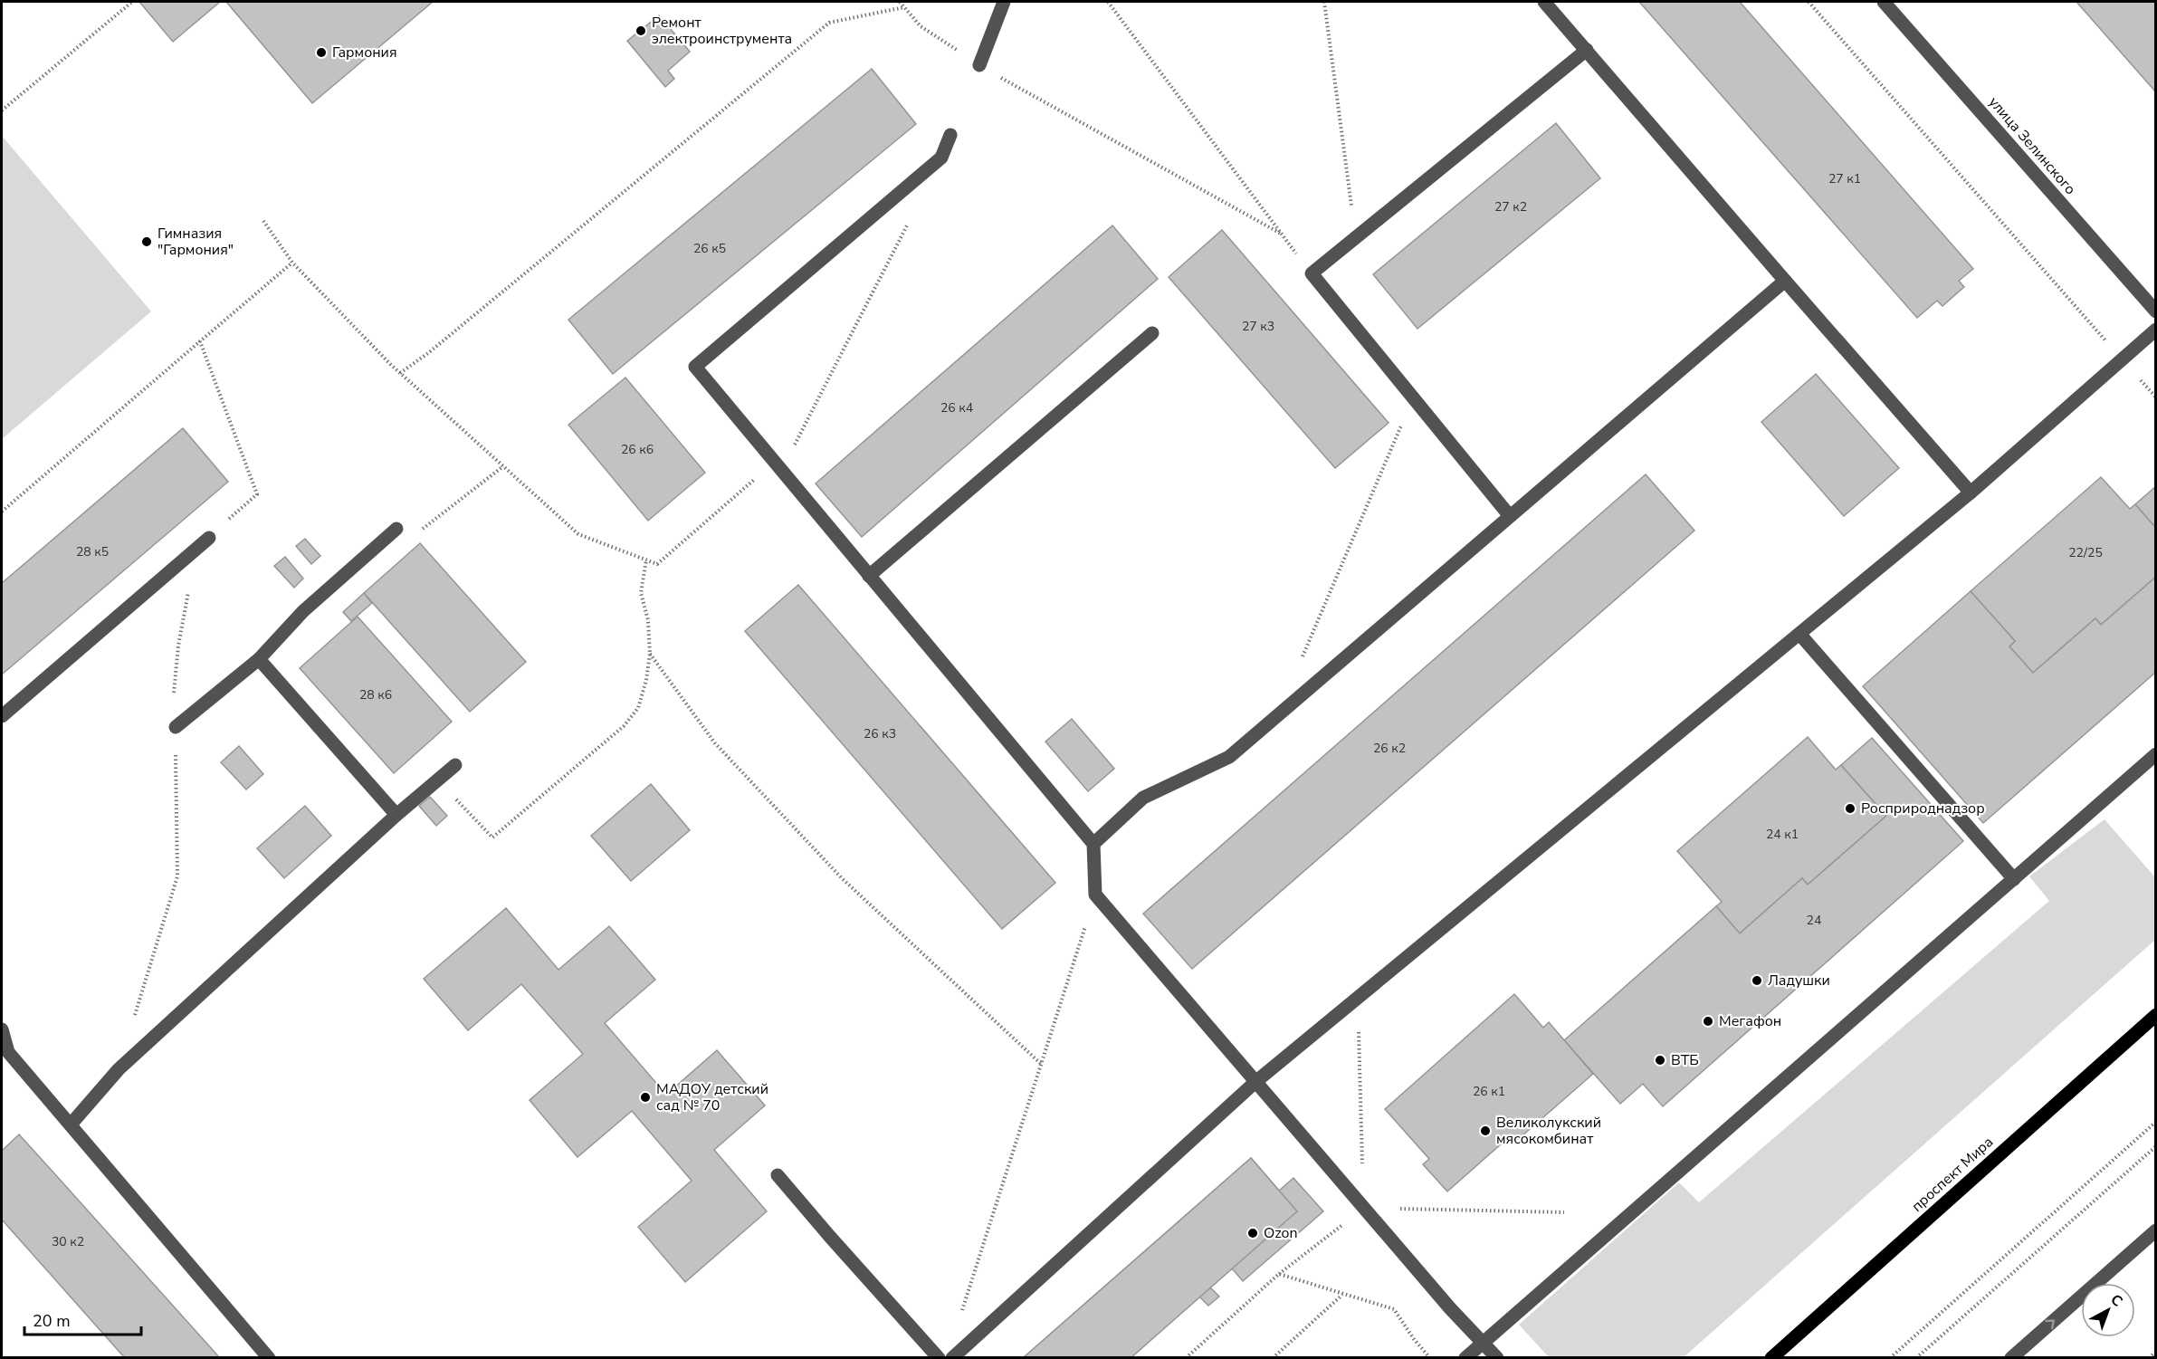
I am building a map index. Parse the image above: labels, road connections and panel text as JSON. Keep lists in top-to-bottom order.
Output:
{
  "streets": {
    "main road": ["проспект Мира"],
    "street": ["улица Зелинского"]
  },
  "places": [
    "Ремонт электроинструмента",
    "Гармония",
    "Гимназия \"Гармония\"",
    "Росприроднадзор",
    "Ладушки",
    "Мегафон",
    "ВТБ",
    "МАДОУ детский сад № 70",
    "Великолукский мясокомбинат",
    "Ozon"
  ],
  "house_numbers": [
    "27 к1",
    "27 к2",
    "26 к5",
    "27 к3",
    "26 к4",
    "26 к6",
    "28 к5",
    "22/25",
    "28 к6",
    "26 к3",
    "26 к2",
    "24 к1",
    "24",
    "26 к1",
    "30 к2"
  ],
  "scale_bar": "20 m",
  "north": "top right"
}
